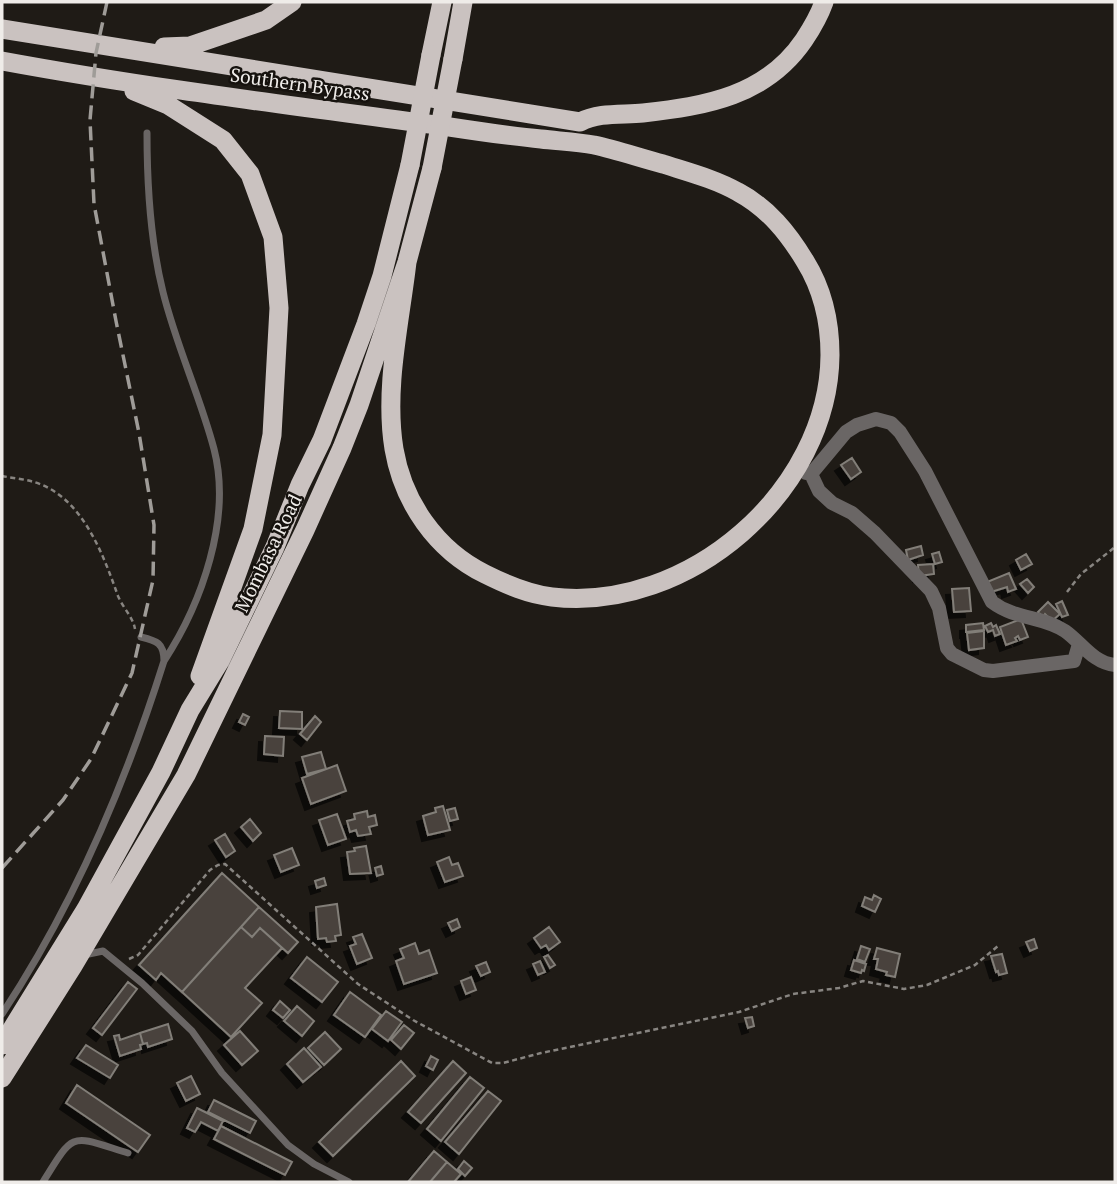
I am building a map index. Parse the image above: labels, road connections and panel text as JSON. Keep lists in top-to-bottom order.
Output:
{
  "streets": {
    "highway": ["Southern Bypass", "Mombasa Road"]
  },
  "crossings": [
    ["Southern Bypass", "Mombasa Road"]
  ]
}
